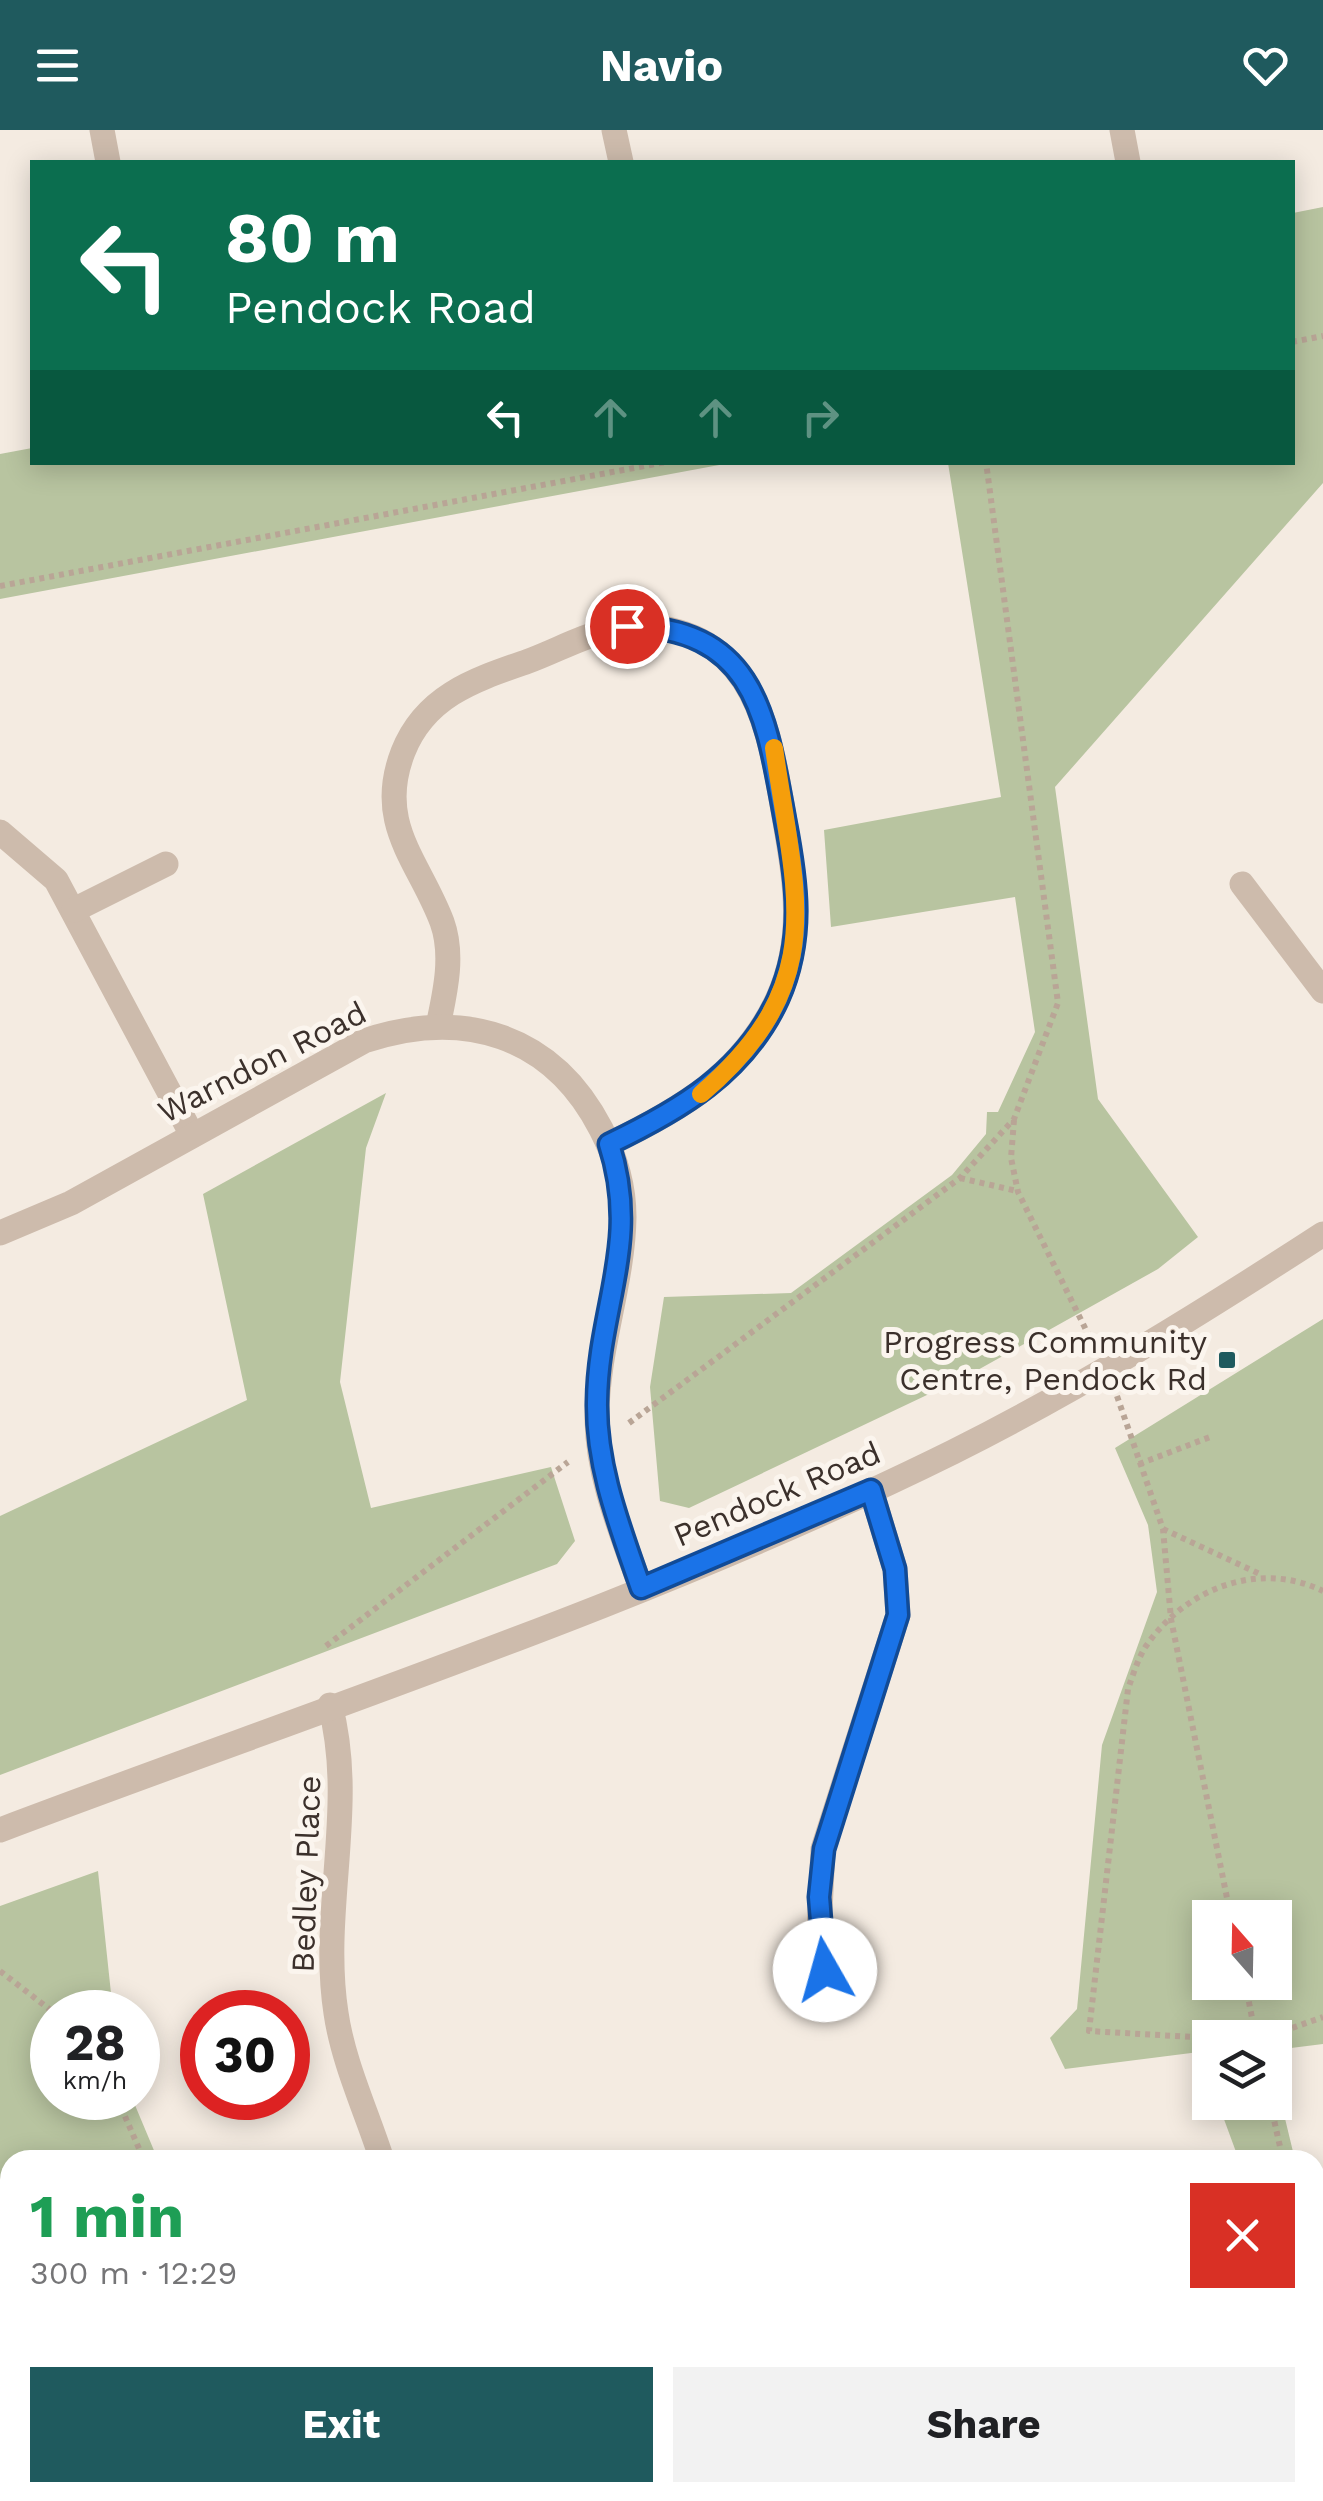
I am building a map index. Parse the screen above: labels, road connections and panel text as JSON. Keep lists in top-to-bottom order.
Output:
{
  "streets": {
    "street": ["Warndon Road", "Pendock Road", "Bedley Place"]
  },
  "crossings": [
    ["Warndon Road", "Pendock Road"],
    ["Pendock Road", "Bedley Place"]
  ],
  "places": {
    "transit": ["Progress Community Centre, Pendock Rd"]
  },
  "north": "top",
  "page": {
    "header": "Navio",
    "turn": ["80 m", "Pendock Road"],
    "speed": "28 km/h",
    "limit": "30",
    "heading": ["1 min", "300 m · 12:29"],
    "buttons": ["Exit", "Share"]
  }
}
